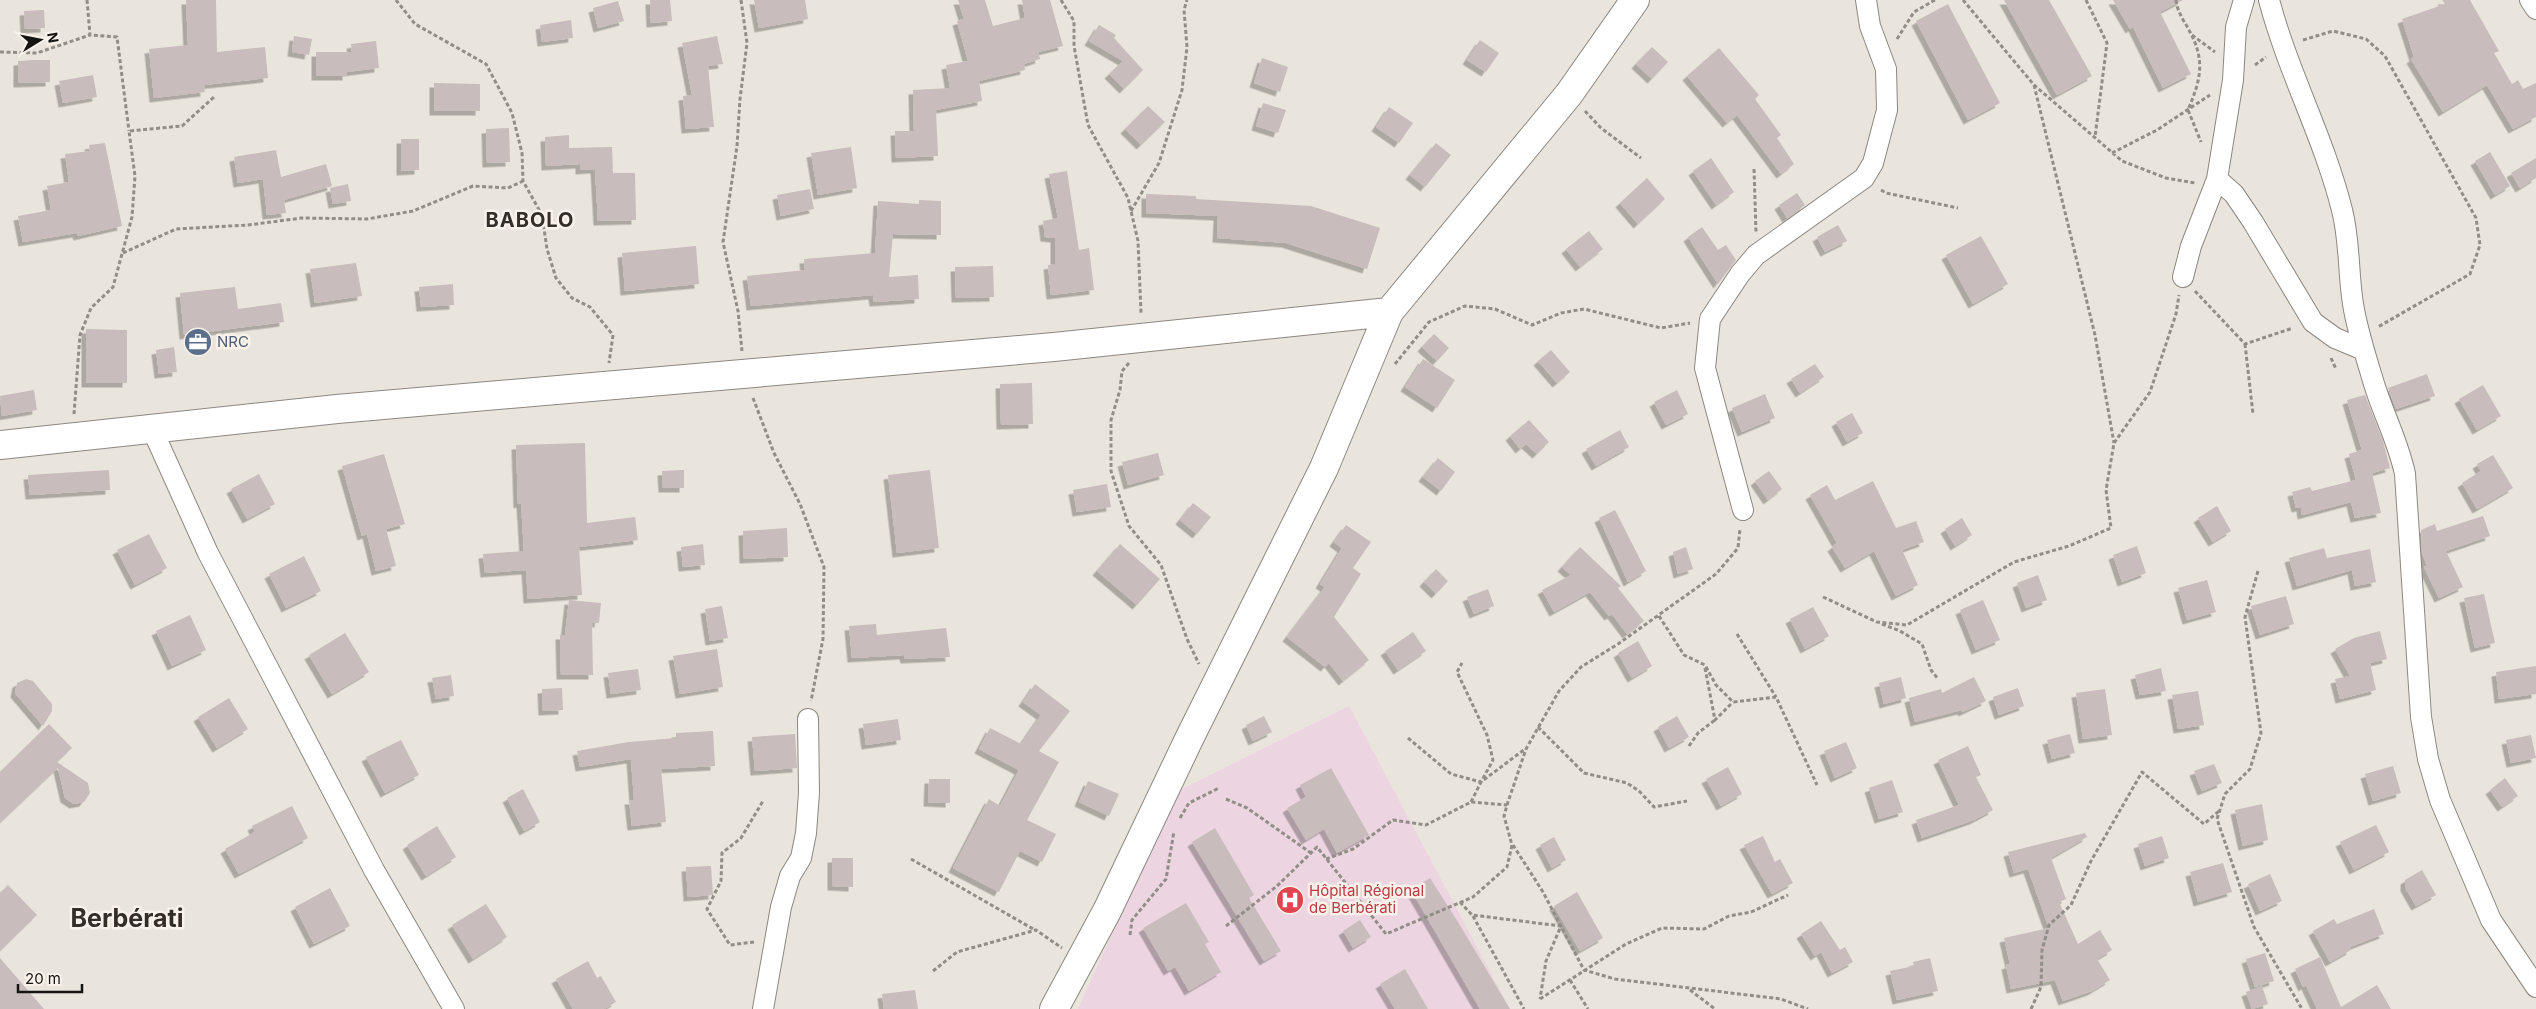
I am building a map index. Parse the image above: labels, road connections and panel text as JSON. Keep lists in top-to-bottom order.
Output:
{
  "districts": ["BABOLO", "Berbérati"],
  "places": {
    "office": ["NRC"],
    "hospital": ["Hôpital Régional de Berbérati"]
  },
  "scale_bar": "20 m",
  "north": "right"
}
